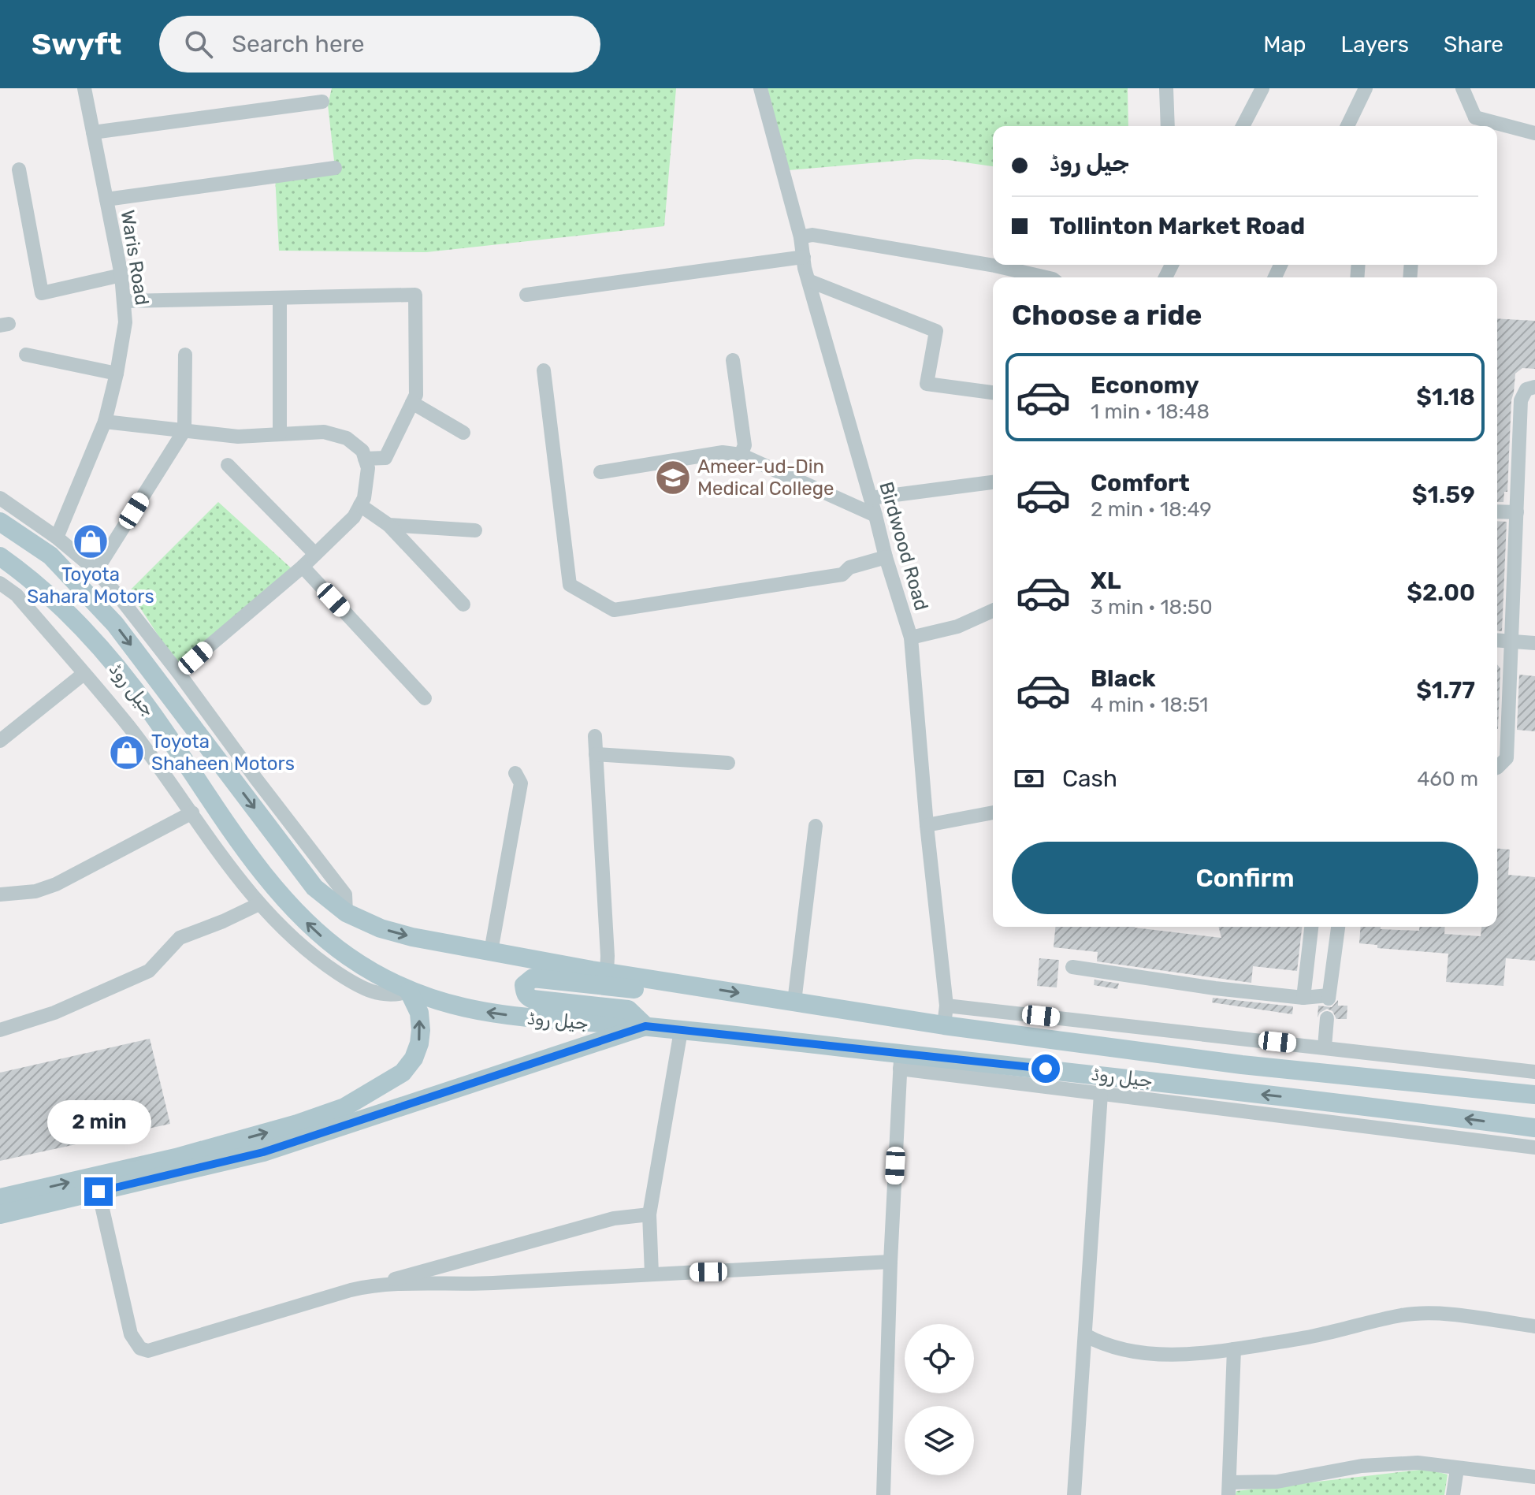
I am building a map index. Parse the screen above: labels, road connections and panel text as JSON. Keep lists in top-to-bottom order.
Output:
{
  "streets": {
    "main road": ["جیل روڈ"],
    "street": ["Waris Road", "Birdwood Road"]
  },
  "crossings": [
    ["Birdwood Road", "جیل روڈ"]
  ],
  "places": {
    "school or university": ["Ameer-ud-Din Medical College"],
    "shop": ["Toyota Sahara Motors", "Toyota Shaheen Motors"]
  },
  "page": {
    "header": "Swyft",
    "search": "Search here",
    "nav": ["Map", "Layers", "Share"],
    "banner": ["جیل روڈ", "Tollinton Market Road"],
    "heading": "Choose a ride",
    "list": [
      {
        "name": "Economy",
        "note": "1 min · 18:48",
        "value": "$1.18"
      },
      {
        "name": "Comfort",
        "note": "2 min · 18:49",
        "value": "$1.59"
      },
      {
        "name": "XL",
        "note": "3 min · 18:50",
        "value": "$2.00"
      },
      {
        "name": "Black",
        "note": "4 min · 18:51",
        "value": "$1.77"
      }
    ],
    "pay": ["Cash", "460 m"],
    "buttons": "Confirm",
    "bubble": "2 min"
  }
}
